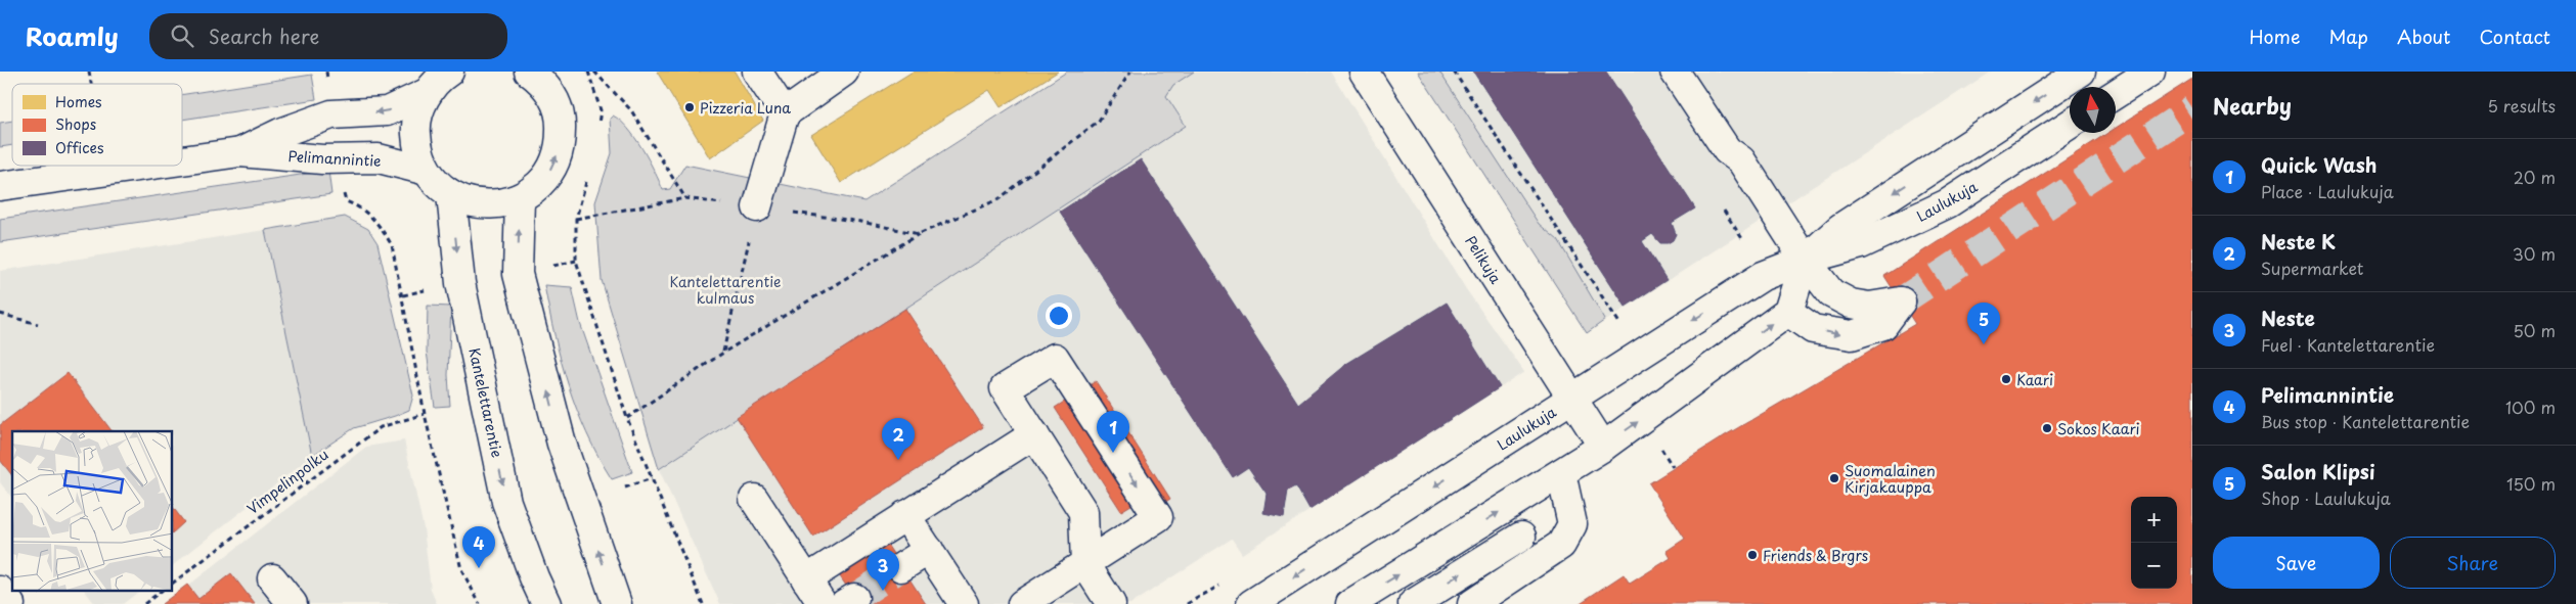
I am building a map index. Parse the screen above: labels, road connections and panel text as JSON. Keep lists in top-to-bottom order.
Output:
{
  "streets": {
    "street": [
      "Pelimannintie",
      "Laulukuja",
      "Pelikuja",
      "Kantelettarentie"
    ],
    "path": ["Vimpelinpolku"]
  },
  "crossings": [
    ["Laulukuja", "Pelikuja"]
  ],
  "parks": ["Kantelettarentie kulmaus"],
  "places": [
    "Pizzeria Luna",
    "Kaari",
    "Sokos Kaari",
    "Suomalainen Kirjakauppa",
    "Friends & Brgrs"
  ],
  "legend": ["Homes", "Shops", "Offices"],
  "north": "top",
  "page": {
    "header": "Roamly",
    "search": "Search here",
    "nav": [
      "Home",
      "Map",
      "About",
      "Contact"
    ],
    "heading": ["Nearby", "5 results"],
    "list": [
      {
        "mark": "1",
        "name": "Quick Wash",
        "note": "Place · Laulukuja",
        "value": "20 m"
      },
      {
        "mark": "2",
        "name": "Neste K",
        "note": "Supermarket",
        "value": "30 m"
      },
      {
        "mark": "3",
        "name": "Neste",
        "note": "Fuel · Kantelettarentie",
        "value": "50 m"
      },
      {
        "mark": "4",
        "name": "Pelimannintie",
        "note": "Bus stop · Kantelettarentie",
        "value": "100 m"
      },
      {
        "mark": "5",
        "name": "Salon Klipsi",
        "note": "Shop · Laulukuja",
        "value": "150 m"
      }
    ],
    "pins": [
      "5",
      "1",
      "2",
      "4",
      "3"
    ],
    "map_buttons": ["+", "−"],
    "buttons": ["Save", "Share"]
  }
}
